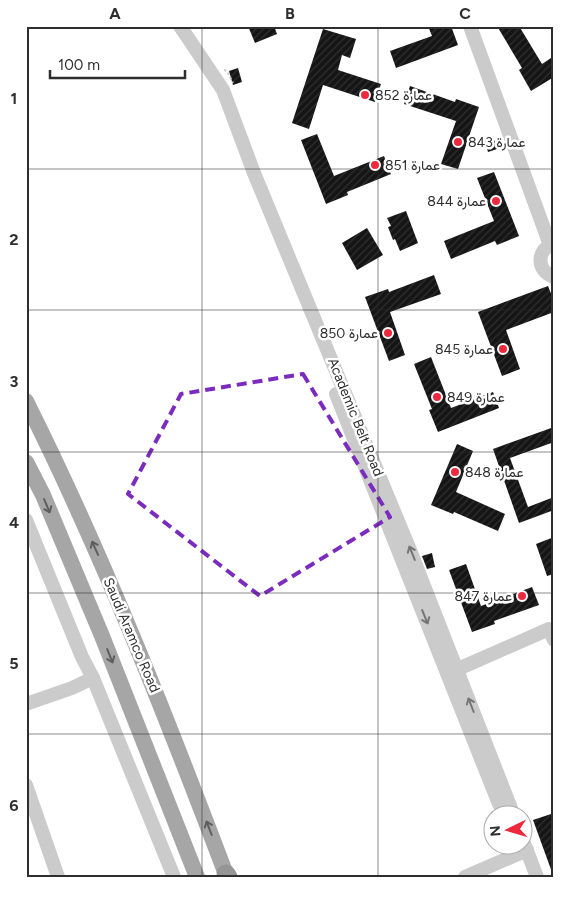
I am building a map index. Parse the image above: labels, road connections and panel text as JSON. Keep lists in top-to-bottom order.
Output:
{
  "streets": {
    "main road": ["Saudi Aramco Road"],
    "street": ["Academic Belt Road"]
  },
  "places": [
    "عمارة 852",
    "عمارة 843",
    "عمارة 851",
    "عمارة 844",
    "عمارة 850",
    "عمارة 845",
    "عمارة 849",
    "عمارة 848",
    "عمارة 847"
  ],
  "scale_bar": "100 m",
  "north": "left",
  "grid": {
    "columns": ["A", "B", "C"],
    "rows": [
      "1",
      "2",
      "3",
      "4",
      "5",
      "6"
    ]
  }
}
